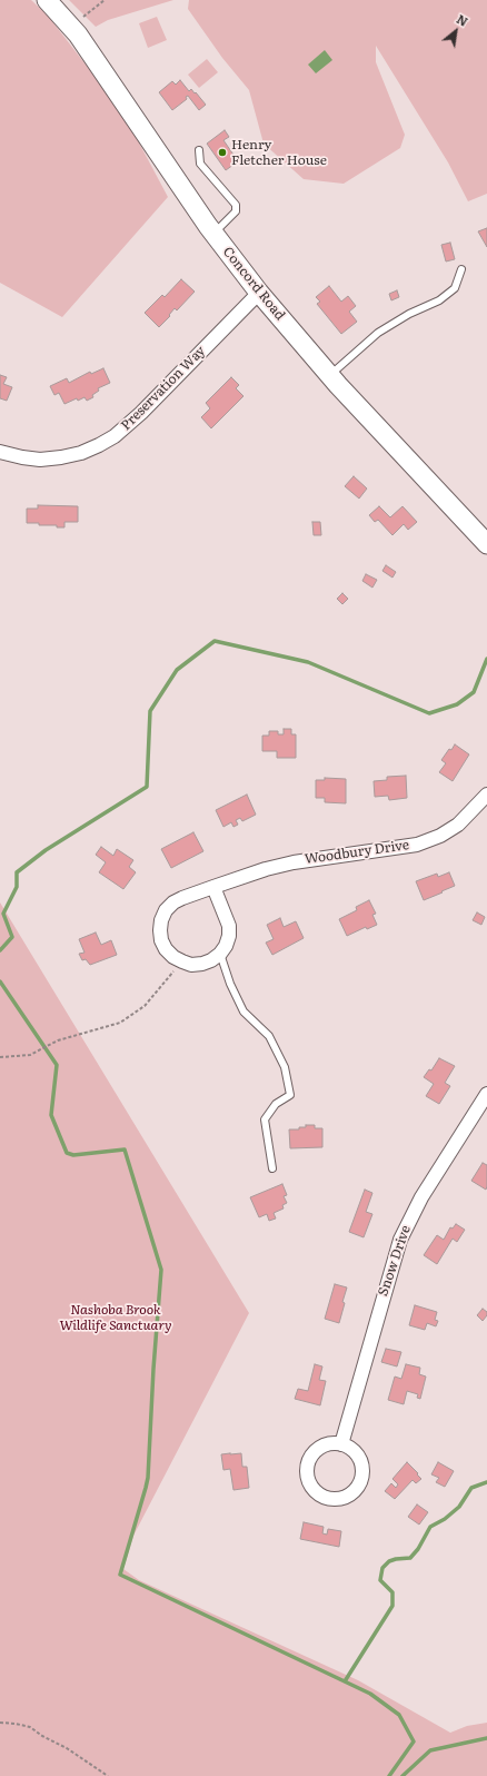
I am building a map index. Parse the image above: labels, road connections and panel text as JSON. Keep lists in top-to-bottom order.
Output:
{
  "streets": {
    "main road": ["Concord Road"],
    "street": ["Preservation Way", "Woodbury Drive", "Snow Drive"]
  },
  "crossings": [
    ["Concord Road", "Preservation Way"]
  ],
  "parks": ["Nashoba Brook Wildlife Sanctuary"],
  "places": ["Henry Fletcher House"],
  "north": "top right"
}
